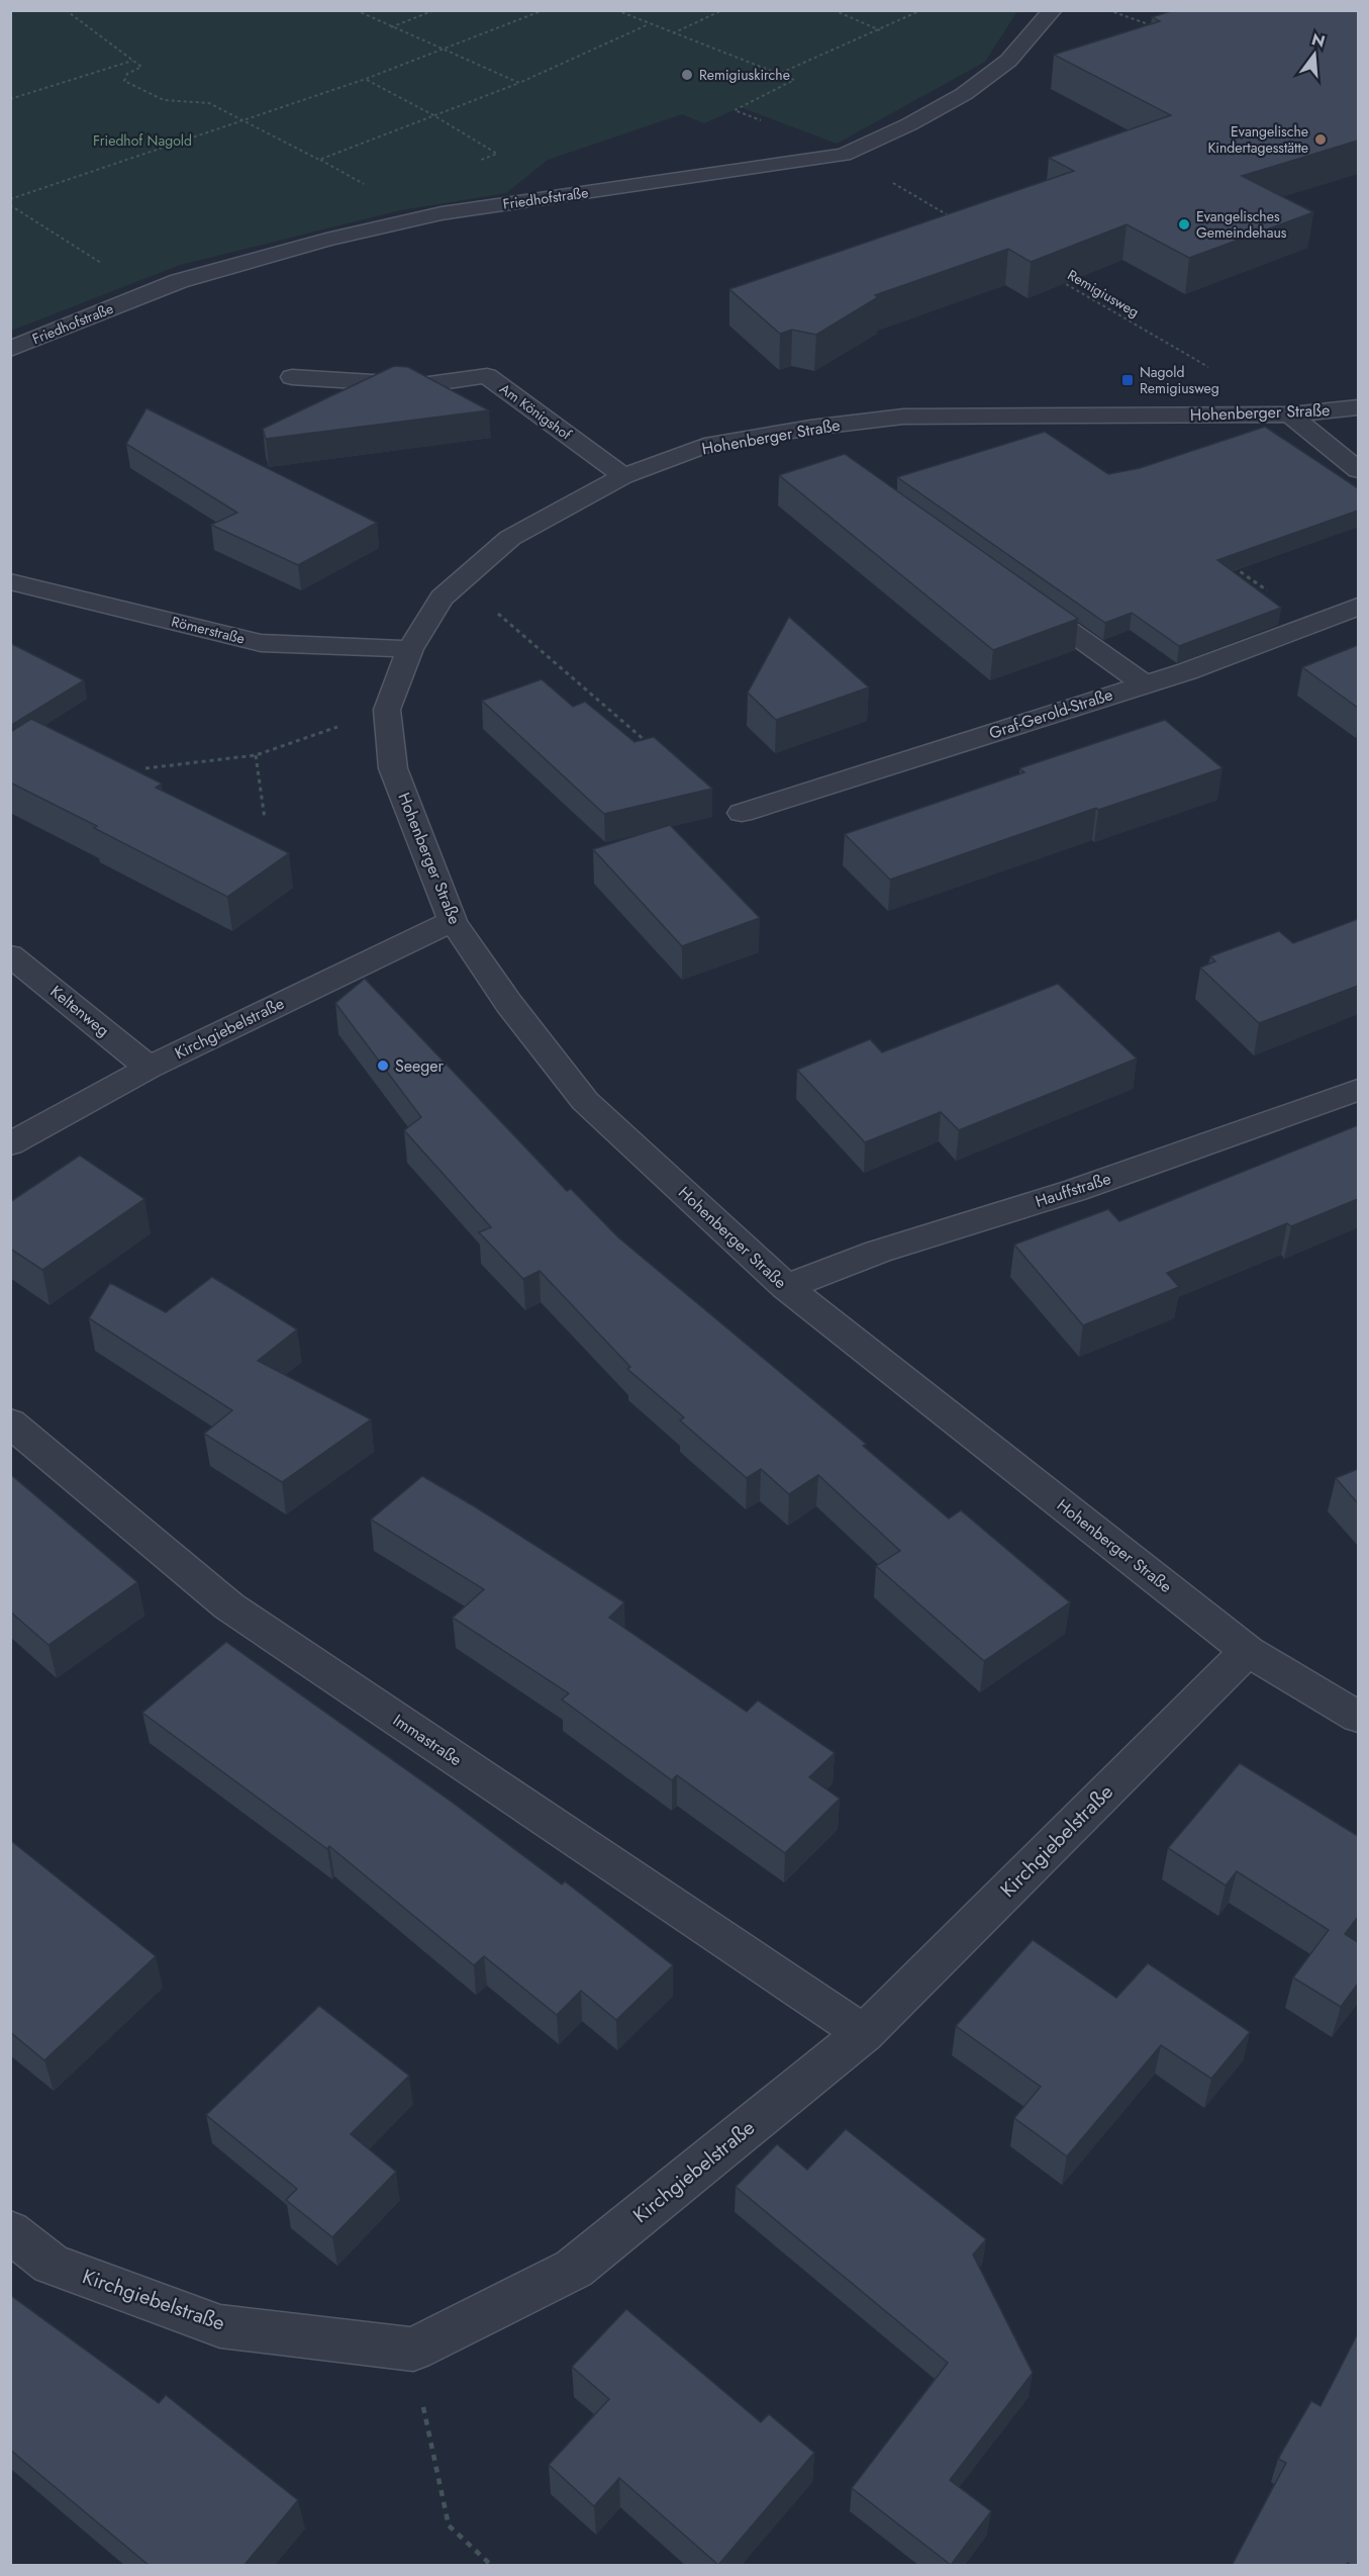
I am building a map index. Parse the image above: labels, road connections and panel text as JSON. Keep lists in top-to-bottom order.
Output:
{
  "streets": {
    "street": [
      "Friedhofstraße",
      "Am Königshof",
      "Hohenberger Straße",
      "Römerstraße",
      "Graf-Gerold-Straße",
      "Keltenweg",
      "Kirchgiebelstraße",
      "Hauffstraße",
      "Immastraße"
    ],
    "path": ["Remigiusweg"]
  },
  "crossings": [
    ["Am Königshof", "Hohenberger Straße"],
    ["Hohenberger Straße", "Römerstraße"],
    ["Hohenberger Straße", "Kirchgiebelstraße"],
    ["Hohenberger Straße", "Hauffstraße"],
    ["Keltenweg", "Kirchgiebelstraße"],
    ["Kirchgiebelstraße", "Immastraße"]
  ],
  "parks": ["Friedhof Nagold"],
  "places": {
    "other": [
      "Remigiuskirche",
      "Evangelische Kindertagesstätte",
      "Evangelisches Gemeindehaus",
      "Seeger"
    ],
    "transit": ["Nagold Remigiusweg"]
  },
  "north": "top"
}
